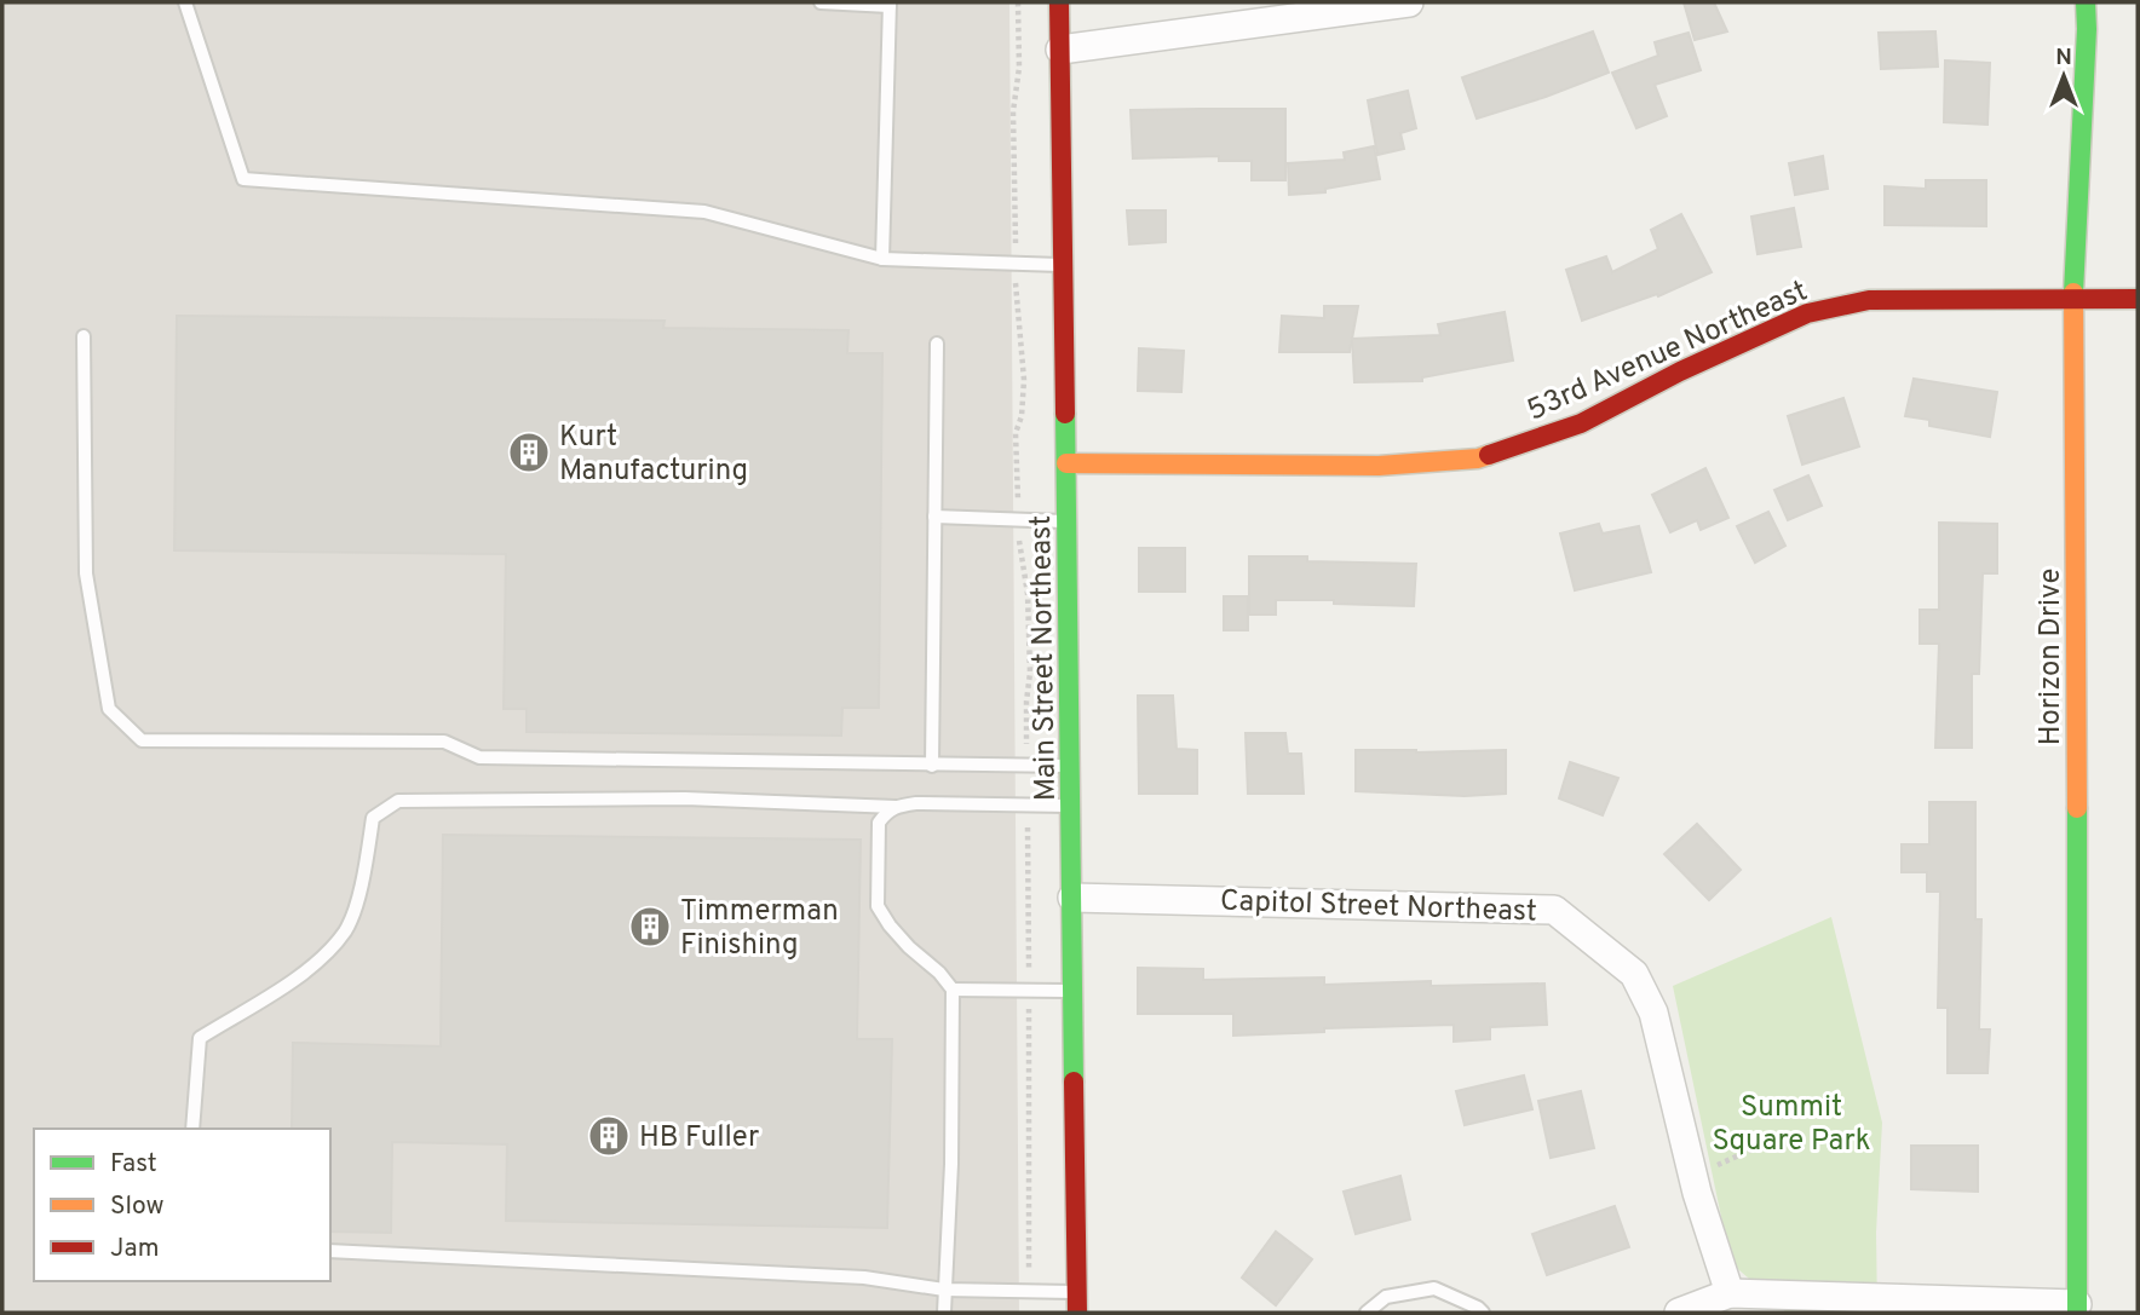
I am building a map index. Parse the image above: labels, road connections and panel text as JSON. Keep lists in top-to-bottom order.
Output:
{
  "streets": {
    "street": [
      "53rd Avenue Northeast",
      "Horizon Drive",
      "Main Street Northeast",
      "Capitol Street Northeast"
    ]
  },
  "crossings": [
    ["53rd Avenue Northeast", "Horizon Drive"],
    ["53rd Avenue Northeast", "Main Street Northeast"],
    ["Main Street Northeast", "Capitol Street Northeast"]
  ],
  "parks": ["Summit Square Park"],
  "places": {
    "building": ["Kurt Manufacturing", "Timmerman Finishing", "HB Fuller"]
  },
  "legend": ["Fast", "Slow", "Jam"],
  "north": "top"
}
